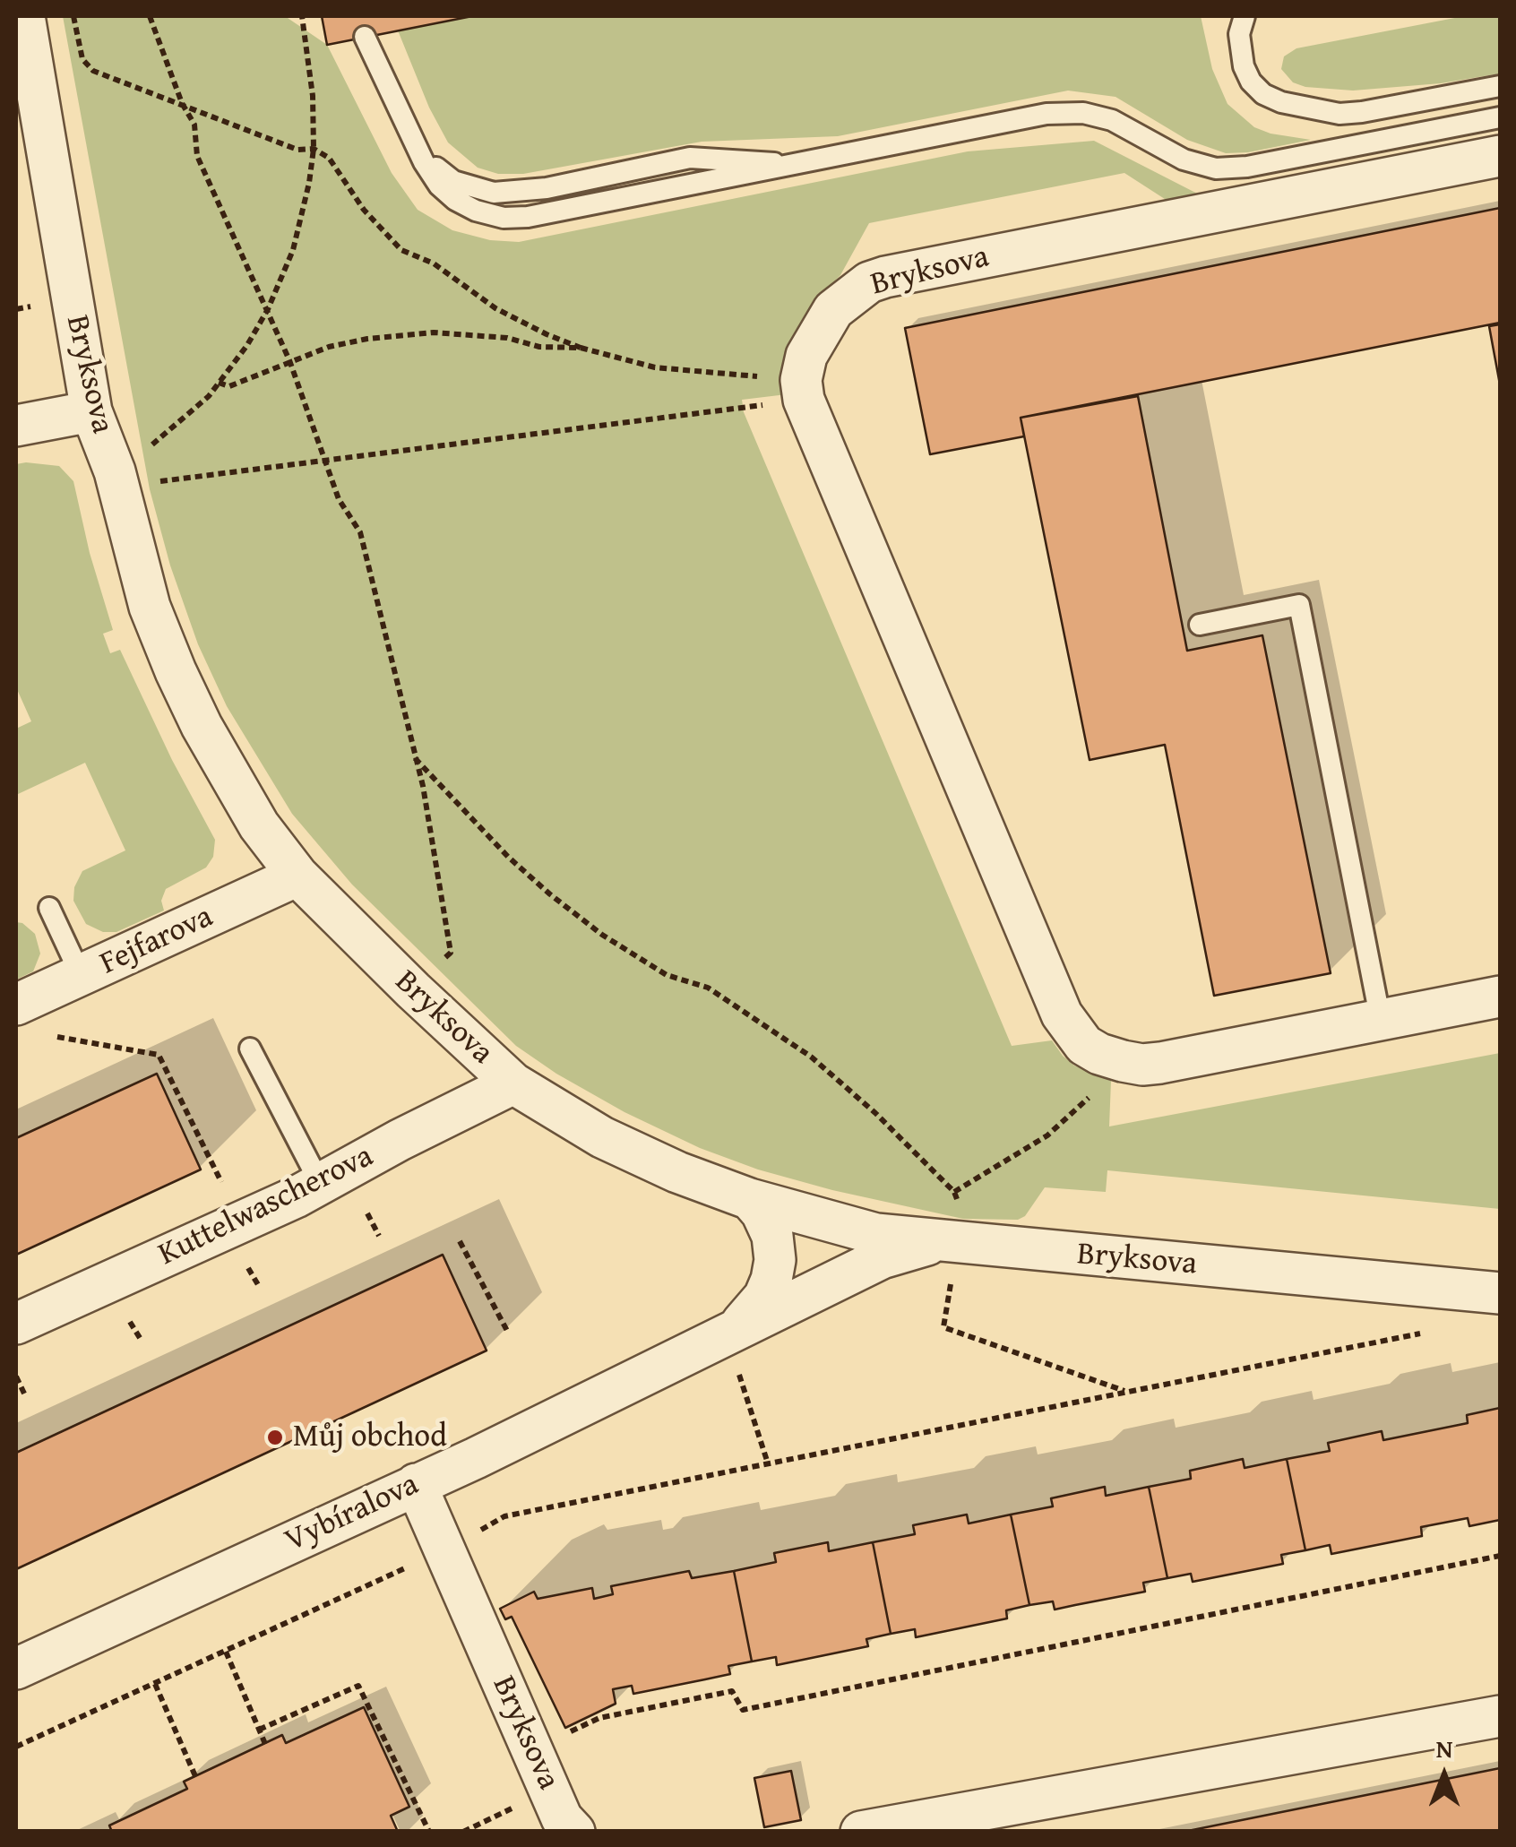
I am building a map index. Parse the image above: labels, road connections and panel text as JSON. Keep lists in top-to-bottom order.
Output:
{
  "streets": {
    "street": [
      "Bryksova",
      "Fejfarova",
      "Kuttelwascherova",
      "Vybíralova"
    ]
  },
  "crossings": [
    ["Bryksova", "Fejfarova"],
    ["Bryksova", "Kuttelwascherova"],
    ["Bryksova", "Vybíralova"]
  ],
  "places": ["Můj obchod"],
  "north": "top"
}
